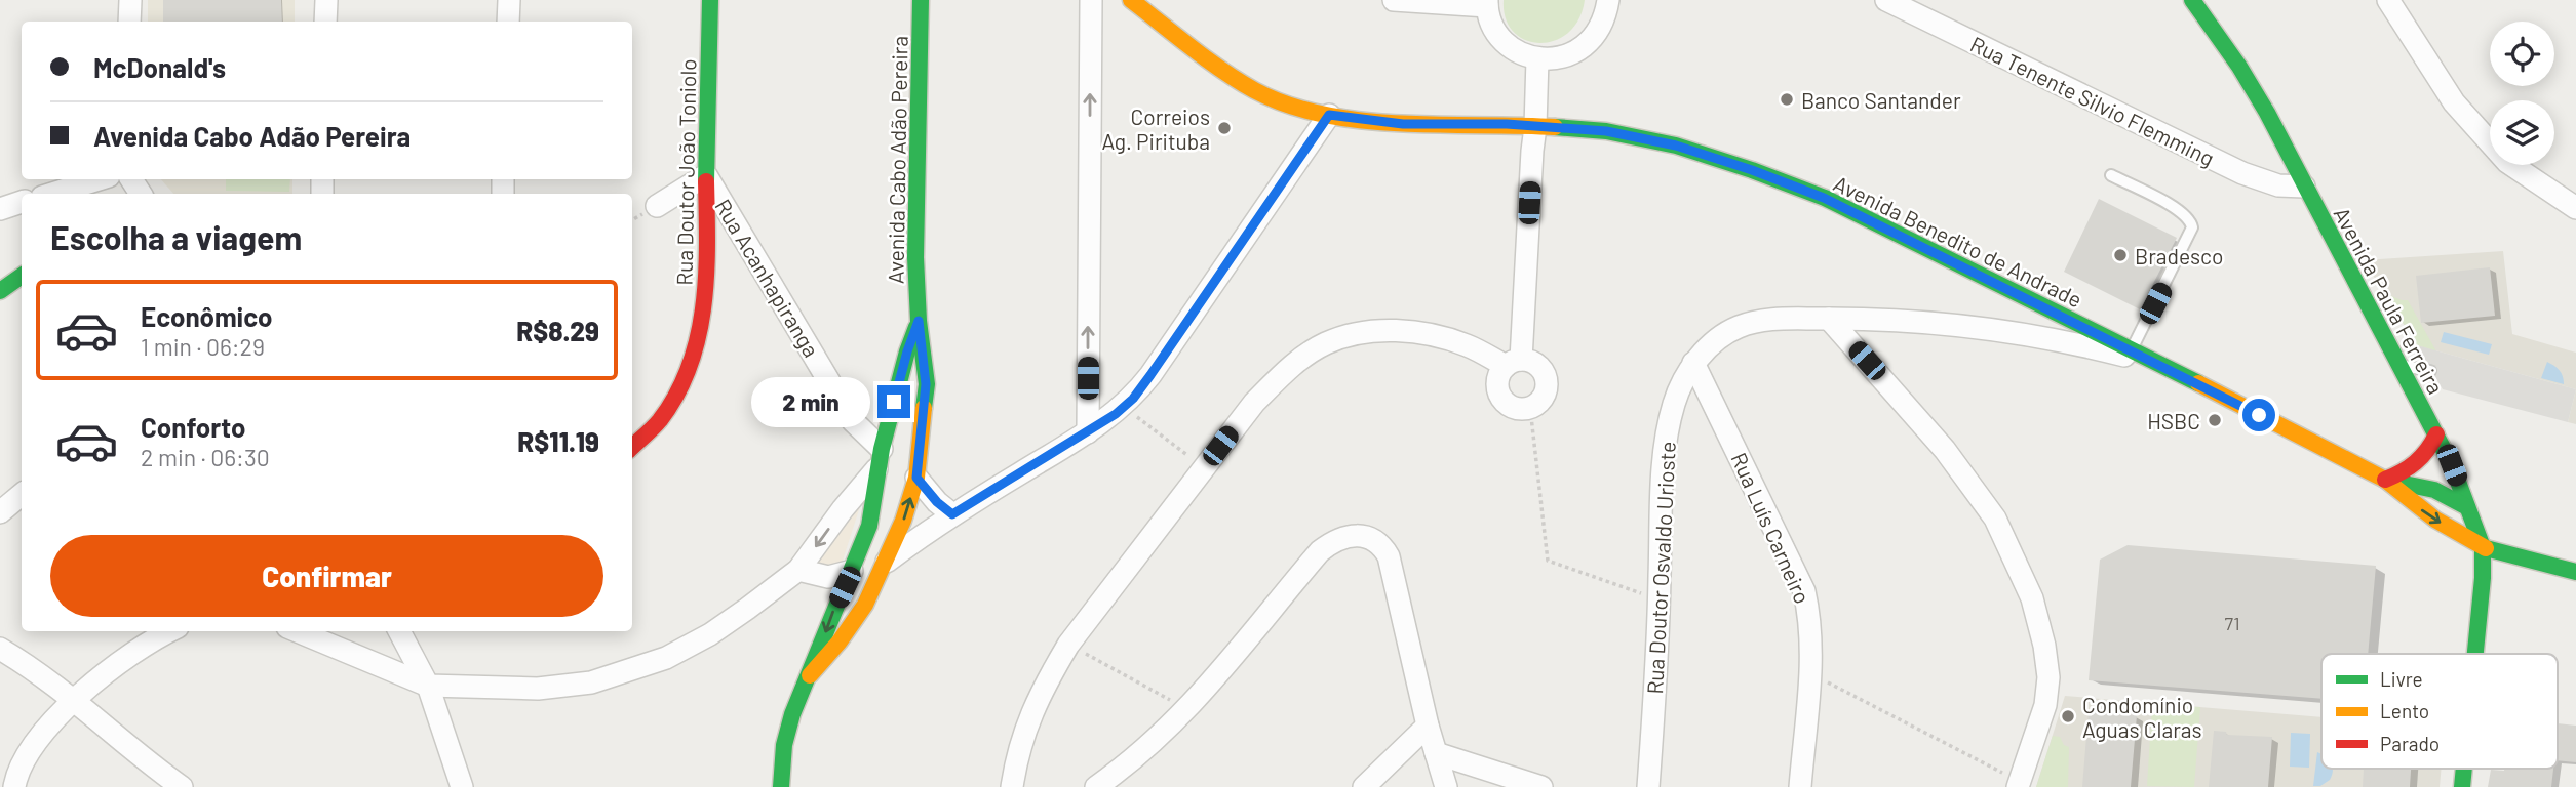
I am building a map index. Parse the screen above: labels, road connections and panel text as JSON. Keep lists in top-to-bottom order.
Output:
{
  "streets": {
    "main road": [
      "Avenida Cabo Adão Pereira",
      "Rua Doutor João Toniolo",
      "Avenida Benedito de Andrade",
      "Avenida Paula Ferreira"
    ],
    "street": [
      "Rua Tenente Silvio Flemming",
      "Rua Acanhapiranga",
      "Rua Luís Carneiro",
      "Rua Doutor Osvaldo Urioste"
    ]
  },
  "crossings": [
    ["Rua Tenente Silvio Flemming", "Avenida Paula Ferreira"],
    ["Avenida Cabo Adão Pereira", "Rua Acanhapiranga"],
    ["Rua Doutor João Toniolo", "Rua Acanhapiranga"],
    ["Avenida Benedito de Andrade", "Avenida Paula Ferreira"],
    ["Avenida Benedito de Andrade", "Rua Doutor Osvaldo Urioste"],
    ["Rua Luís Carneiro", "Rua Doutor Osvaldo Urioste"]
  ],
  "places": [
    "Banco Santander",
    "Correios Ag. Pirituba",
    "Bradesco",
    "HSBC",
    "Condomínio Aguas Claras"
  ],
  "house_numbers": ["71"],
  "legend": ["Livre", "Lento", "Parado"],
  "page": {
    "banner": ["McDonald's", "Avenida Cabo Adão Pereira"],
    "heading": "Escolha a viagem",
    "list": [
      {
        "name": "Econômico",
        "note": "1 min · 06:29",
        "value": "R$8.29"
      },
      {
        "name": "Conforto",
        "note": "2 min · 06:30",
        "value": "R$11.19"
      }
    ],
    "bubble": "2 min",
    "buttons": "Confirmar"
  }
}
